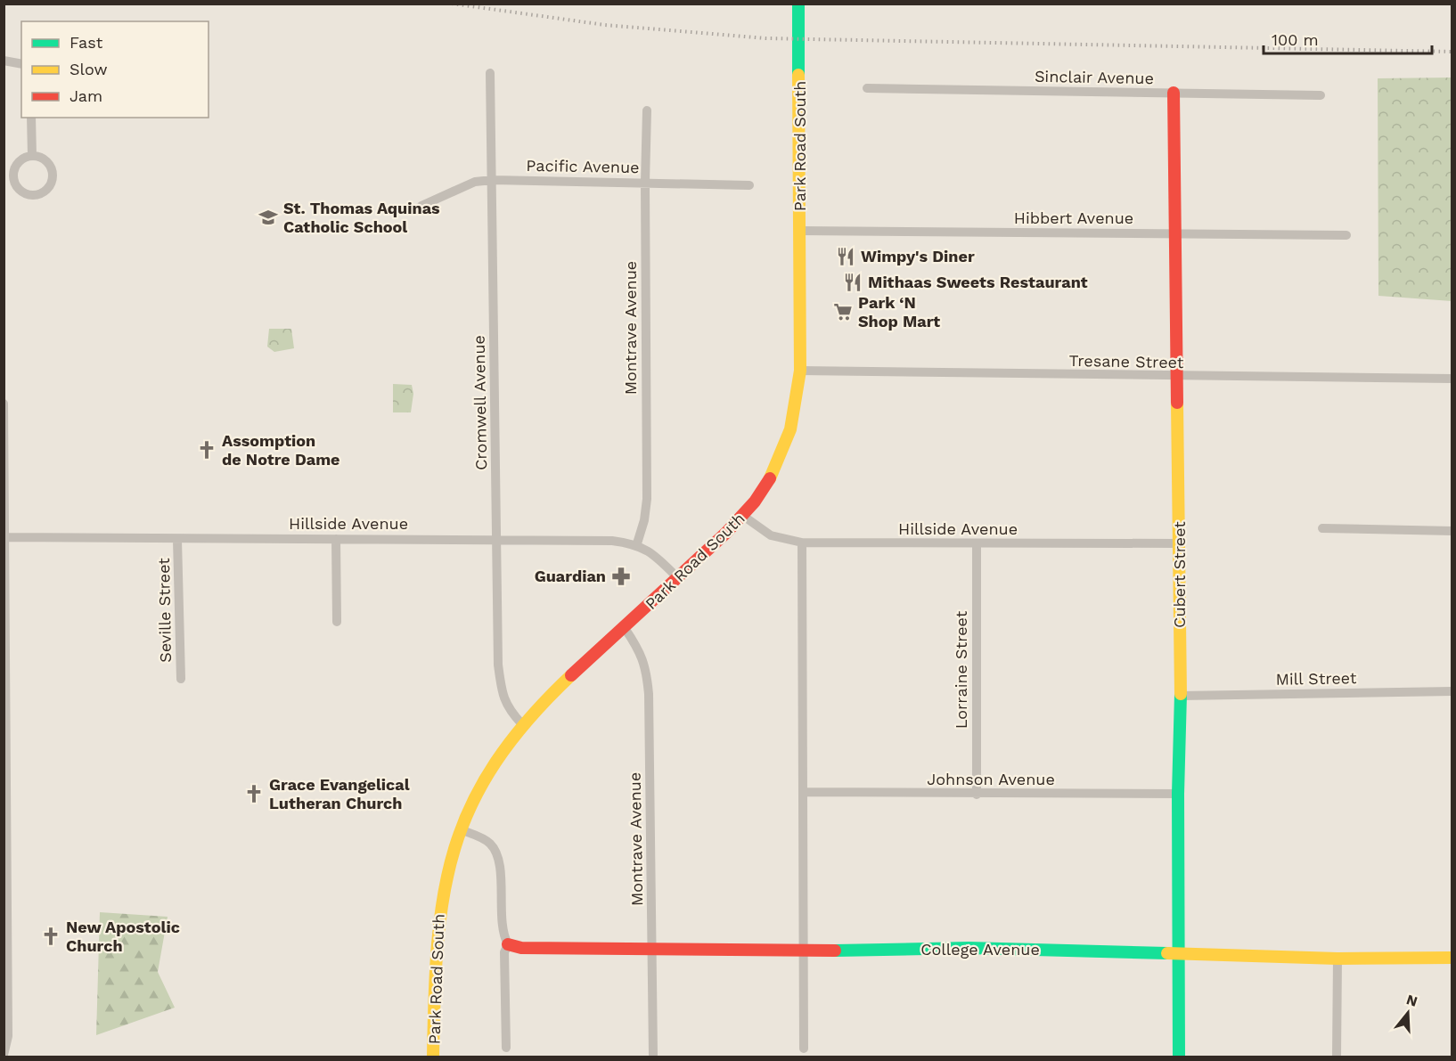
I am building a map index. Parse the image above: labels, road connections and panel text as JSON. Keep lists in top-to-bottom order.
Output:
{
  "streets": {
    "street": [
      "Sinclair Avenue",
      "Park Road South",
      "Pacific Avenue",
      "Hibbert Avenue",
      "Montrave Avenue",
      "Tresane Street",
      "Cromwell Avenue",
      "Hillside Avenue",
      "Cubert Street",
      "Seville Street",
      "Lorraine Street",
      "Mill Street",
      "Johnson Avenue",
      "College Avenue"
    ]
  },
  "crossings": [
    ["Sinclair Avenue", "Cubert Street"],
    ["Park Road South", "Hibbert Avenue"],
    ["Park Road South", "Montrave Avenue"],
    ["Park Road South", "Tresane Street"],
    ["Park Road South", "Cromwell Avenue"],
    ["Park Road South", "Hillside Avenue"],
    ["Pacific Avenue", "Montrave Avenue"],
    ["Pacific Avenue", "Cromwell Avenue"],
    ["Hibbert Avenue", "Cubert Street"],
    ["Montrave Avenue", "Hillside Avenue"],
    ["Montrave Avenue", "College Avenue"],
    ["Tresane Street", "Cubert Street"],
    ["Cromwell Avenue", "Hillside Avenue"],
    ["Hillside Avenue", "Cubert Street"],
    ["Hillside Avenue", "Seville Street"],
    ["Hillside Avenue", "Lorraine Street"],
    ["Cubert Street", "Mill Street"],
    ["Cubert Street", "Johnson Avenue"],
    ["Cubert Street", "College Avenue"],
    ["Lorraine Street", "Johnson Avenue"]
  ],
  "places": {
    "school or university": ["St. Thomas Aquinas Catholic School"],
    "restaurant": ["Wimpy's Diner", "Mithaas Sweets Restaurant"],
    "supermarket": ["Park ‘N Shop Mart"],
    "church": ["Assomption de Notre Dame", "Grace Evangelical Lutheran Church", "New Apostolic Church"],
    "pharmacy": ["Guardian"]
  },
  "legend": ["Fast", "Slow", "Jam"],
  "scale_bar": "100 m",
  "north": "top"
}
